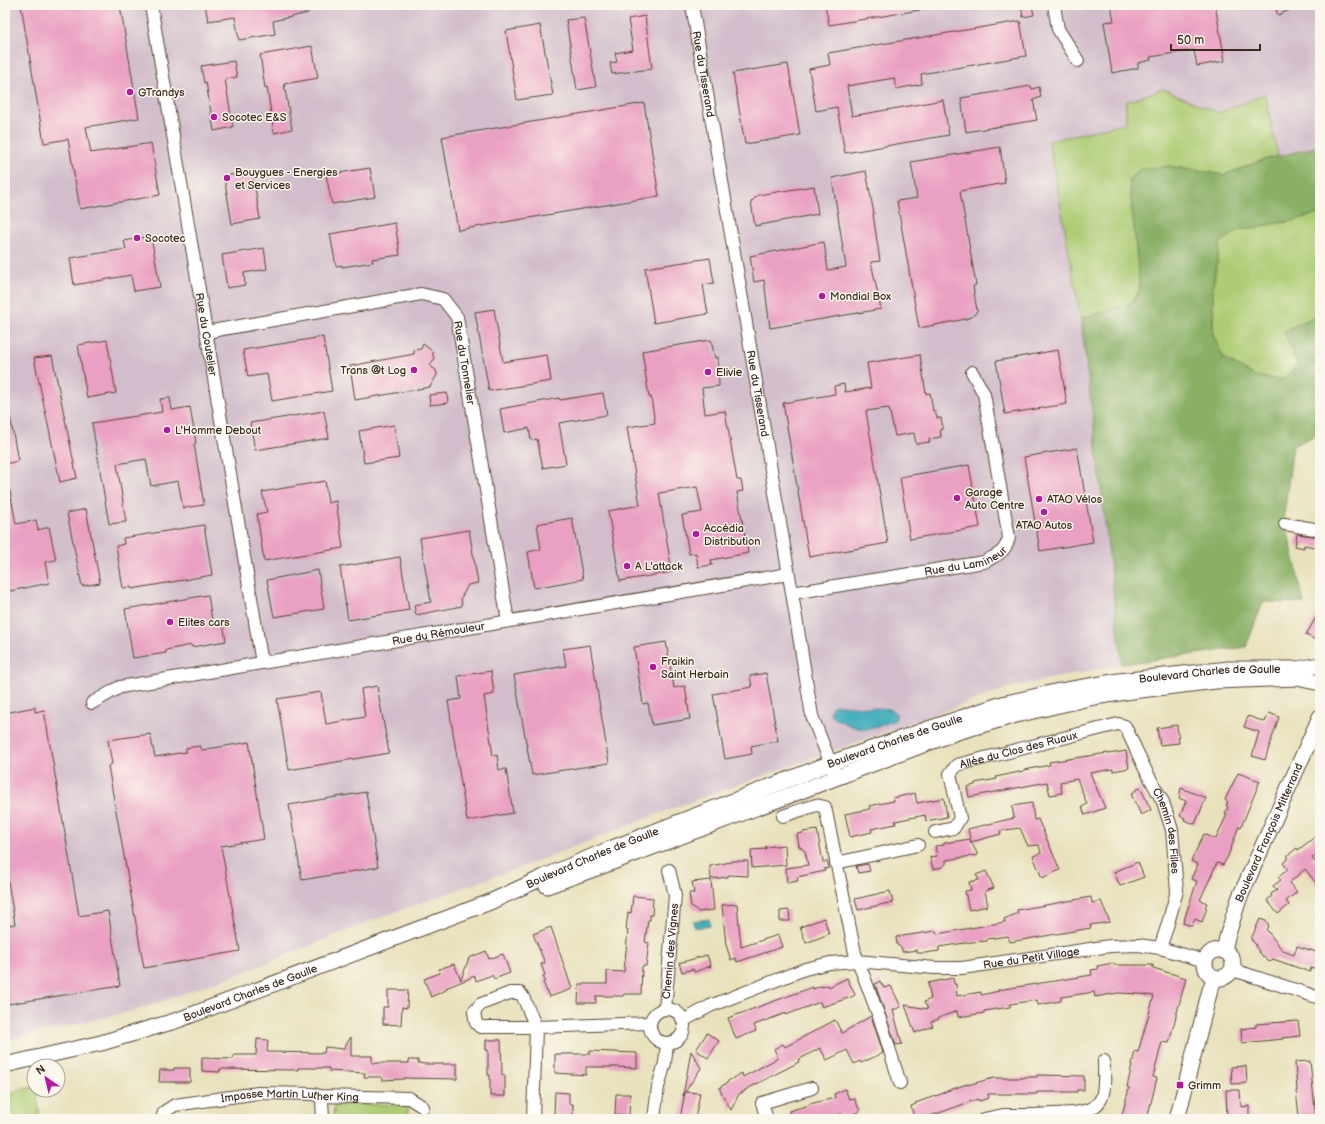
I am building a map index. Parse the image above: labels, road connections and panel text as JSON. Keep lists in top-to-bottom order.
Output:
{
  "streets": {
    "street": [
      "Rue du Tisserand",
      "Rue du Coutelier",
      "Rue du Tonnelier",
      "Rue du Lamineur",
      "Rue du Rémouleur",
      "Boulevard Charles de Gaulle",
      "Allée du Clos des Ruaux",
      "Chemin des Filles",
      "Boulevard François Mitterrand",
      "Chemin des Vignes",
      "Rue du Petit Village",
      "Impasse Martin Luther King"
    ]
  },
  "crossings": [
    ["Rue du Tisserand", "Rue du Lamineur"],
    ["Rue du Tisserand", "Rue du Rémouleur"],
    ["Rue du Tisserand", "Boulevard Charles de Gaulle"],
    ["Rue du Coutelier", "Rue du Tonnelier"],
    ["Rue du Coutelier", "Rue du Rémouleur"],
    ["Rue du Tonnelier", "Rue du Rémouleur"],
    ["Allée du Clos des Ruaux", "Chemin des Filles"],
    ["Chemin des Filles", "Rue du Petit Village"],
    ["Boulevard François Mitterrand", "Rue du Petit Village"],
    ["Chemin des Vignes", "Rue du Petit Village"]
  ],
  "places": {
    "other": [
      "GTrandys",
      "Socotec E&S",
      "Bouygues - Energies et Services",
      "Socotec",
      "Mondial Box",
      "Trans @t Log",
      "Elivie",
      "L'Homme Debout",
      "Garage Auto Centre",
      "ATAO Vélos",
      "ATAO Autos",
      "Accédia Distribution",
      "A L'attack",
      "Elites cars",
      "Fraikin Saint Herbain"
    ],
    "transit": ["Grimm"]
  },
  "scale_bar": "50 m",
  "north": "top left"
}
